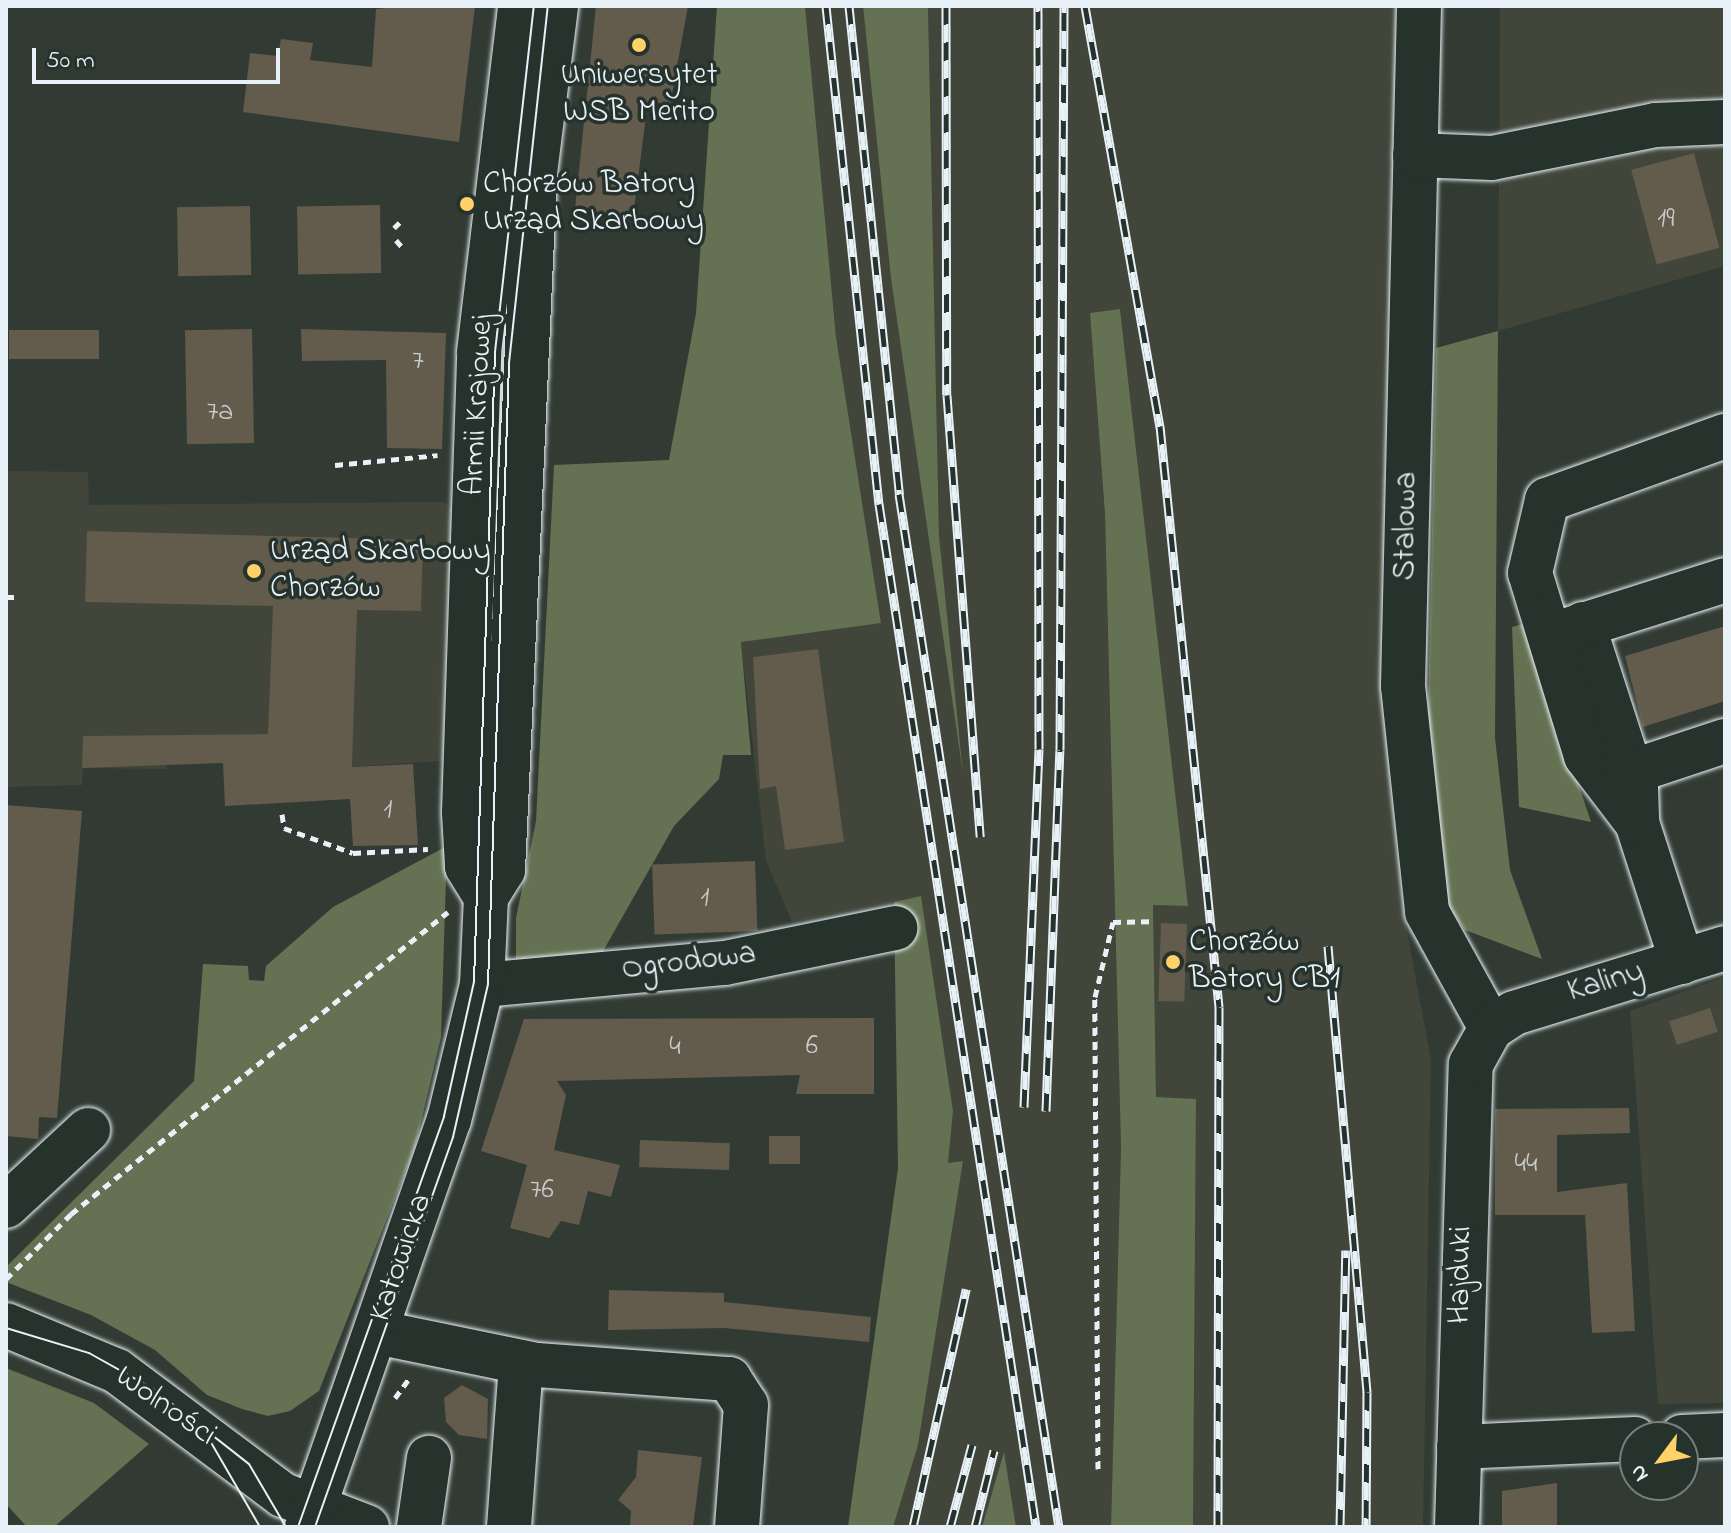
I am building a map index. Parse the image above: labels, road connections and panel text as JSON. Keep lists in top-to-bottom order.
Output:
{
  "streets": {
    "street": [
      "Armii Krajowej",
      "Stalowa",
      "Ogrodowa",
      "Kaliny",
      "Katowicka",
      "Hajduki",
      "Wolności"
    ]
  },
  "crossings": [
    ["Armii Krajowej", "Ogrodowa"],
    ["Armii Krajowej", "Katowicka"],
    ["Stalowa", "Kaliny"],
    ["Stalowa", "Hajduki"],
    ["Ogrodowa", "Katowicka"],
    ["Kaliny", "Hajduki"],
    ["Katowicka", "Wolności"]
  ],
  "places": [
    "Uniwersytet WSB Merito",
    "Chorzów Batory Urząd Skarbowy",
    "Urząd Skarbowy Chorzów",
    "Chorzów Batory CB1"
  ],
  "house_numbers": [
    "19",
    "7",
    "7a",
    "1",
    "1",
    "6",
    "4",
    "44",
    "76"
  ],
  "scale_bar": "50 m",
  "north": "bottom left"
}
